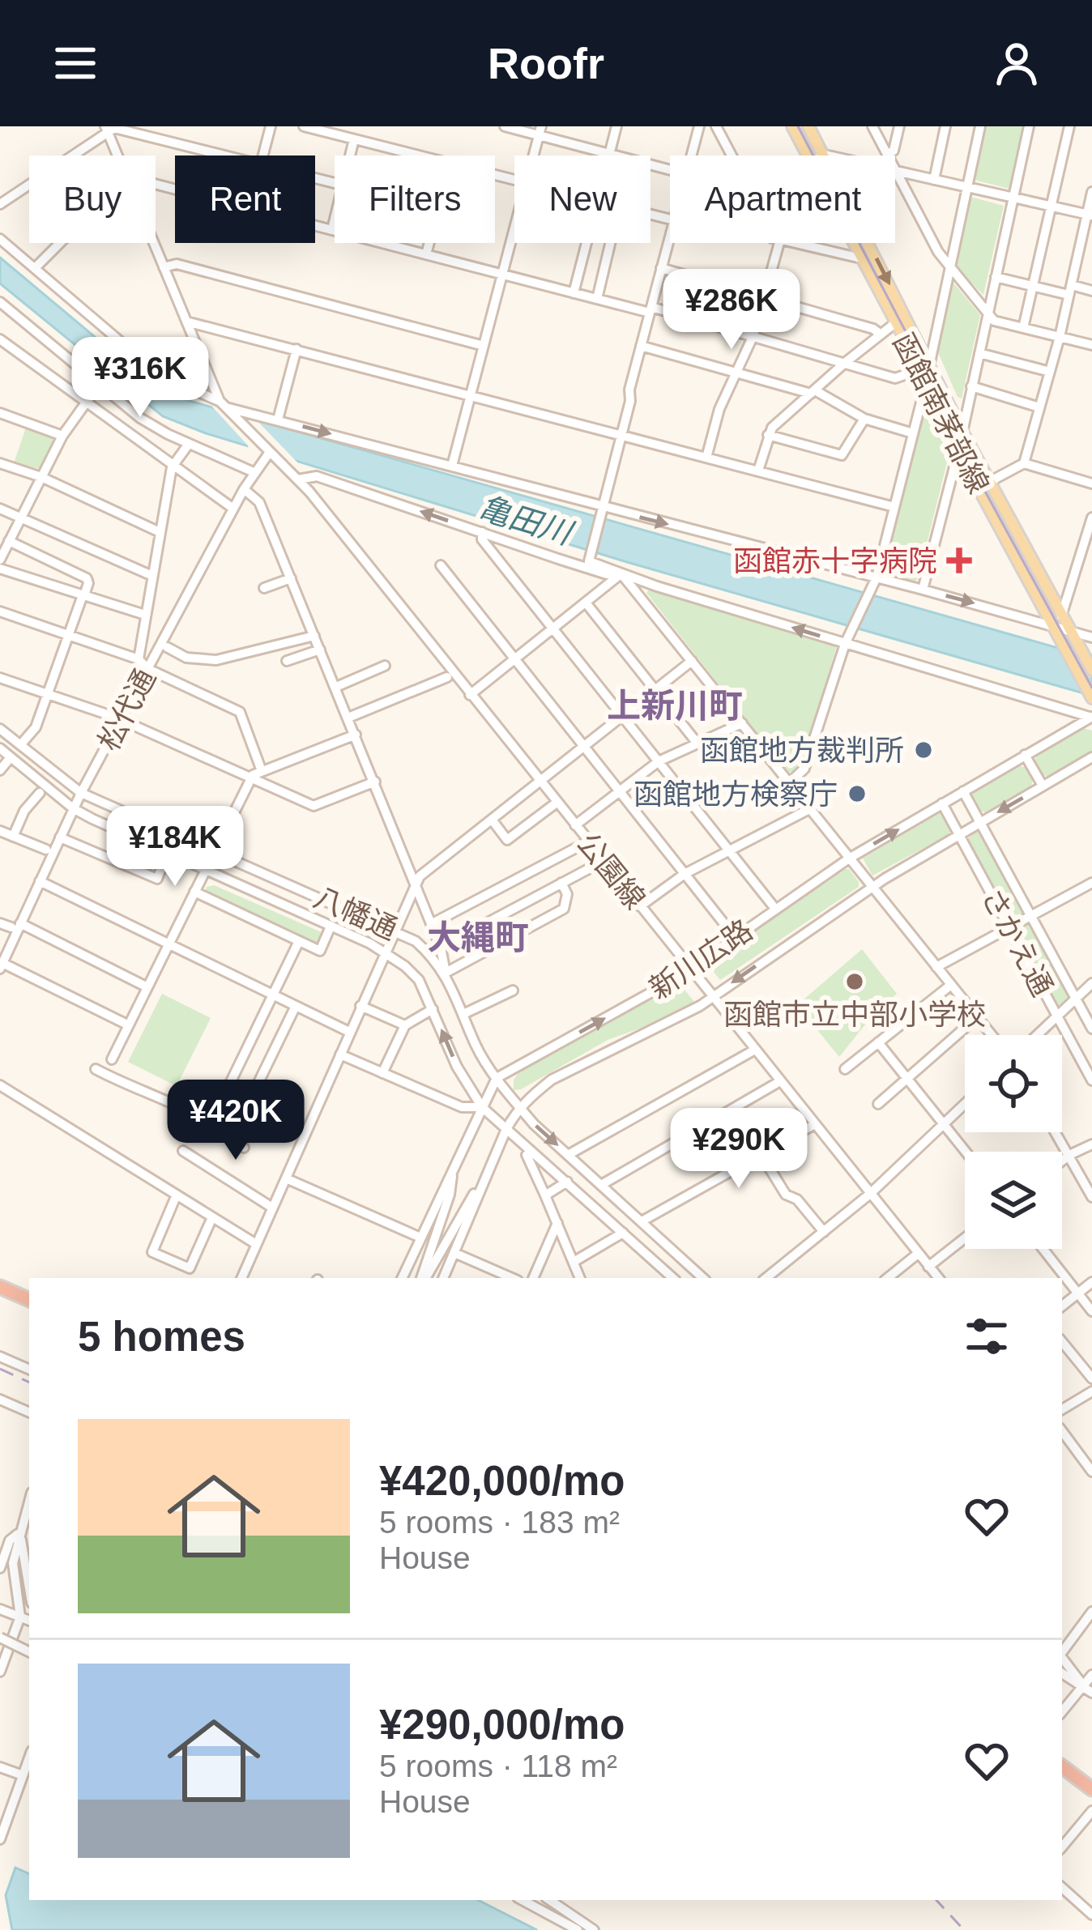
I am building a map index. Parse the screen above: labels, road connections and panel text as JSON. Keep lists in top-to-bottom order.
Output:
{
  "streets": {
    "main road": ["函館南茅部線"],
    "street": [
      "松代通",
      "公園線",
      "八幡通",
      "さかえ通",
      "新川広路"
    ]
  },
  "crossings": [
    ["松代通", "公園線"],
    ["松代通", "八幡通"],
    ["公園線", "新川広路"],
    ["八幡通", "新川広路"],
    ["さかえ通", "新川広路"]
  ],
  "districts": ["上新川町", "大縄町"],
  "water": ["亀田川"],
  "places": {
    "health": ["函館赤十字病院"],
    "other": ["函館地方裁判所", "函館地方検察庁", "函館市立中部小学校"]
  },
  "page": {
    "header": "Roofr",
    "chip": [
      "Buy",
      "Rent",
      "Filters",
      "New",
      "Apartment"
    ],
    "price": [
      "¥286K",
      "¥316K",
      "¥184K",
      "¥420K",
      "¥290K"
    ],
    "heading": "5 homes",
    "list": [
      {
        "name": "¥420,000/mo",
        "note": "5 rooms · 183 m² · House"
      },
      {
        "name": "¥290,000/mo",
        "note": "5 rooms · 118 m² · House"
      }
    ]
  }
}
